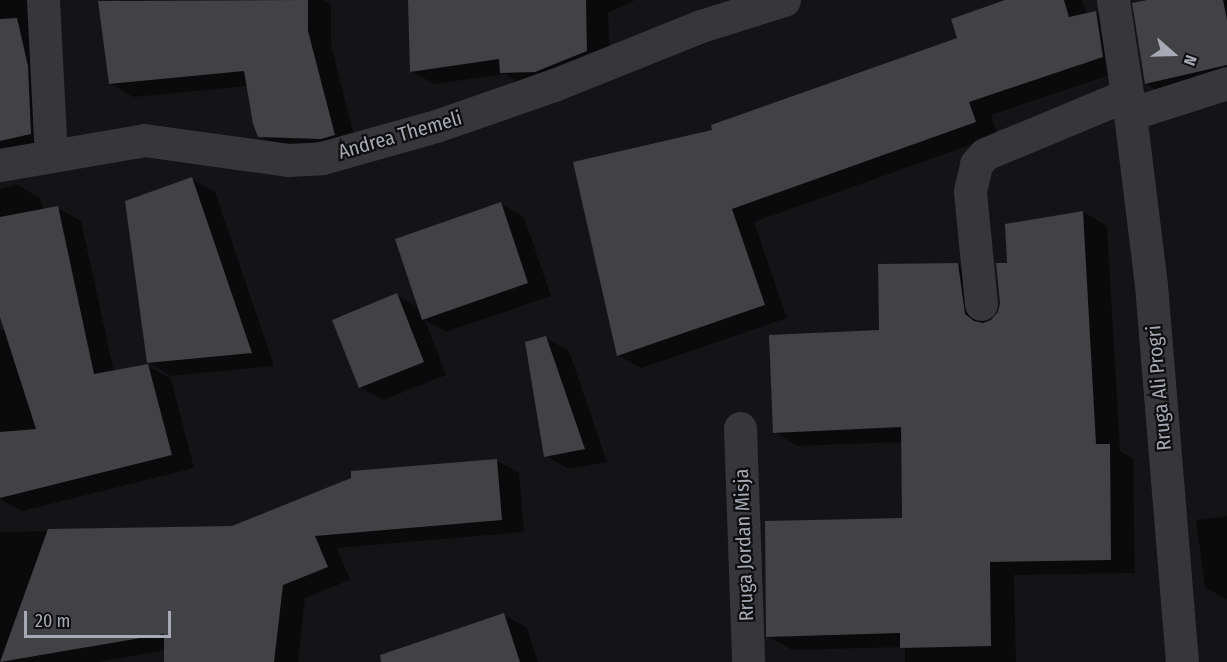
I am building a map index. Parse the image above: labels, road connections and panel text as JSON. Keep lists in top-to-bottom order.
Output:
{
  "streets": {
    "street": ["Andrea Themeli", "Rruga Ali Progri", "Rruga Jordan Misja"]
  },
  "scale_bar": "20 m",
  "north": "right"
}
